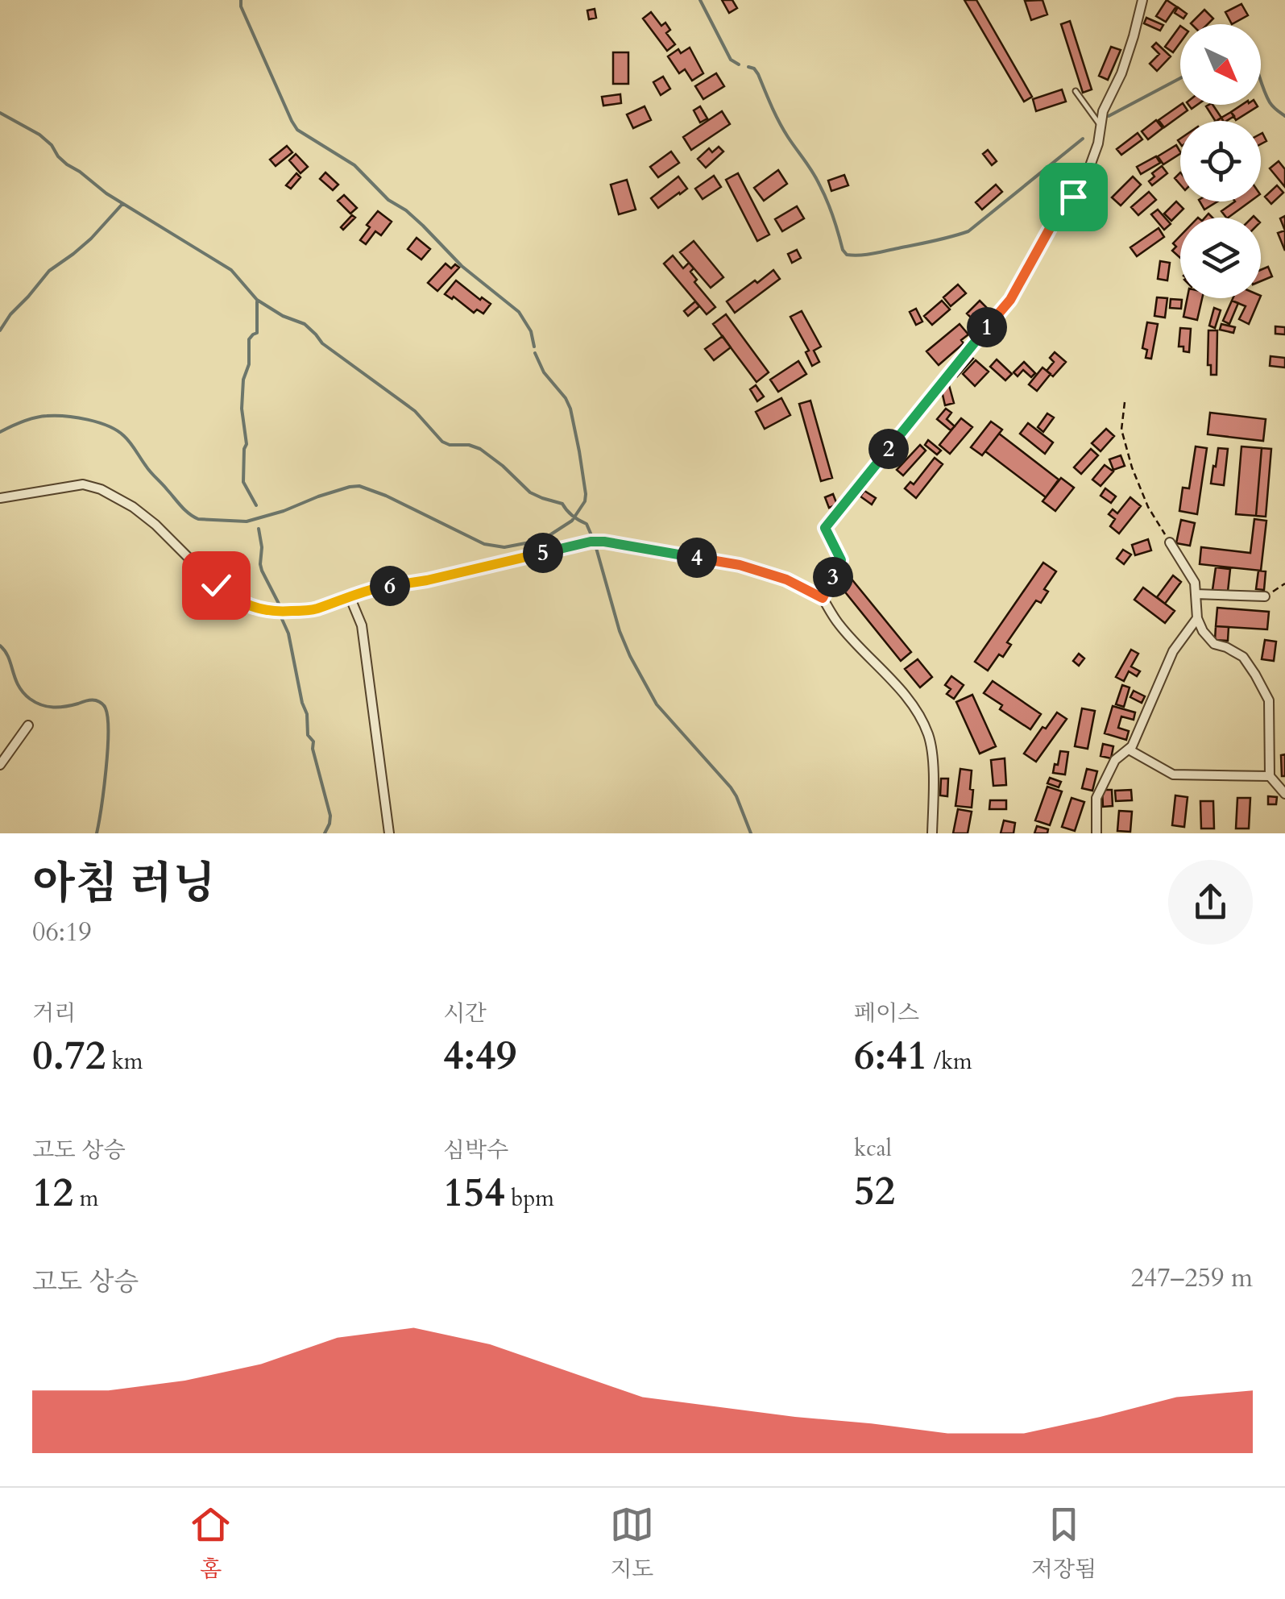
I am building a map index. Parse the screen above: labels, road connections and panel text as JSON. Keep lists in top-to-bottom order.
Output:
{
  "north": "bottom right",
  "page": {
    "pins": [
      "1",
      "2",
      "5",
      "4",
      "3",
      "6"
    ],
    "heading": ["아침 러닝", "06:19"],
    "stats": [
      ["거리", "0.72 km"],
      ["시간", "4:49"],
      ["페이스", "6:41 /km"],
      ["고도 상승", "12 m"],
      ["심박수", "154 bpm"],
      ["kcal", "52"]
    ],
    "chart": ["고도 상승", "247–259 m"],
    "tabs": ["홈", "지도", "저장됨"]
  }
}
